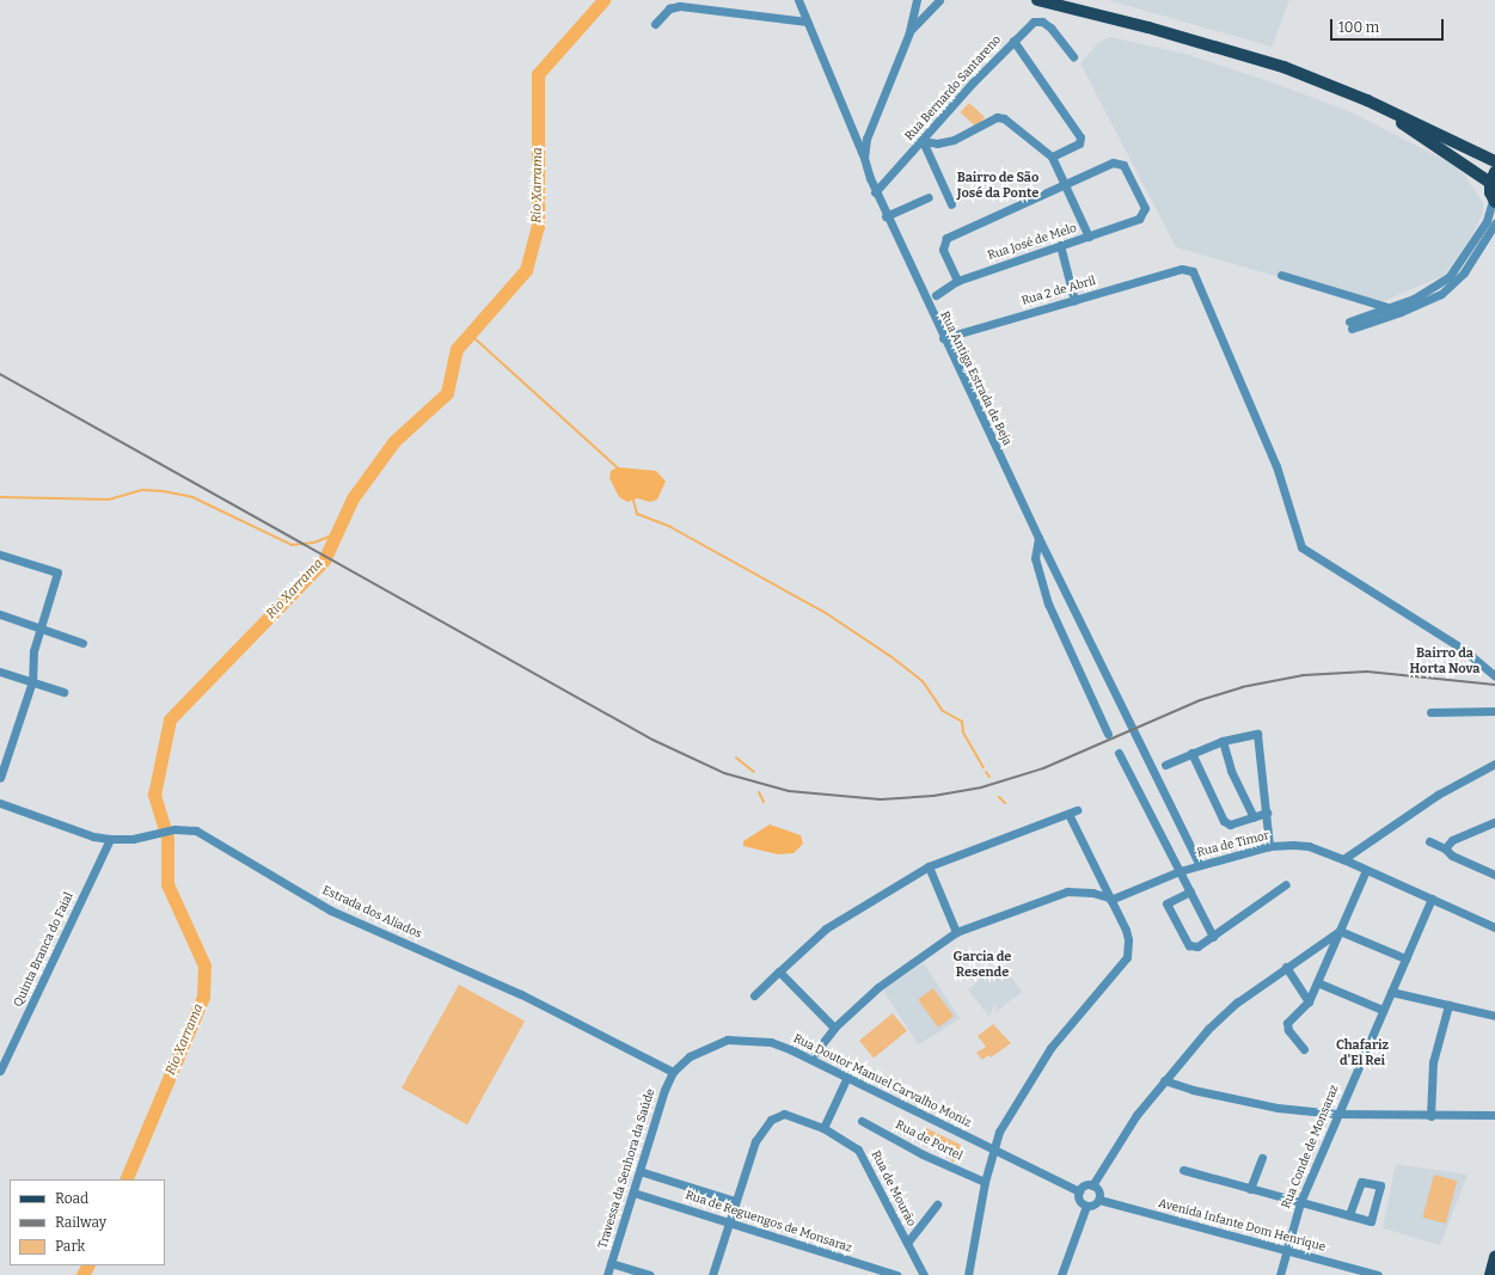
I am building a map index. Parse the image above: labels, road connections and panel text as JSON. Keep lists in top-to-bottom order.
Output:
{
  "streets": {
    "street": [
      "Rua Bernardo Santareno",
      "Rua José de Melo",
      "Rua 2 de Abril",
      "Rua Antiga Estrada de Beja",
      "Rua de Timor",
      "Estrada dos Aliados",
      "Quinta Branca do Faial",
      "Rua Doutor Manuel Carvalho Moniz",
      "Rua de Portel",
      "Rua Conde de Monsaraz",
      "Travessa da Senhora da Saúde",
      "Rua de Mourão",
      "Rua de Reguengos de Monsaraz",
      "Avenida Infante Dom Henrique"
    ]
  },
  "crossings": [
    ["Rua Bernardo Santareno", "Rua Antiga Estrada de Beja"],
    ["Rua 2 de Abril", "Rua Antiga Estrada de Beja"],
    ["Rua Antiga Estrada de Beja", "Rua de Timor"],
    ["Rua de Timor", "Rua Conde de Monsaraz"],
    ["Estrada dos Aliados", "Quinta Branca do Faial"],
    ["Estrada dos Aliados", "Rua Doutor Manuel Carvalho Moniz"],
    ["Estrada dos Aliados", "Travessa da Senhora da Saúde"],
    ["Rua Doutor Manuel Carvalho Moniz", "Travessa da Senhora da Saúde"],
    ["Rua Doutor Manuel Carvalho Moniz", "Avenida Infante Dom Henrique"],
    ["Rua Conde de Monsaraz", "Avenida Infante Dom Henrique"],
    ["Travessa da Senhora da Saúde", "Rua de Reguengos de Monsaraz"],
    ["Rua de Mourão", "Rua de Reguengos de Monsaraz"]
  ],
  "districts": [
    "Bairro de São José da Ponte",
    "Bairro da Horta Nova",
    "Garcia de Resende",
    "Chafariz d'El Rei"
  ],
  "water": ["Rio Xarrama"],
  "legend": ["Road", "Railway", "Park"],
  "scale_bar": "100 m"
}
